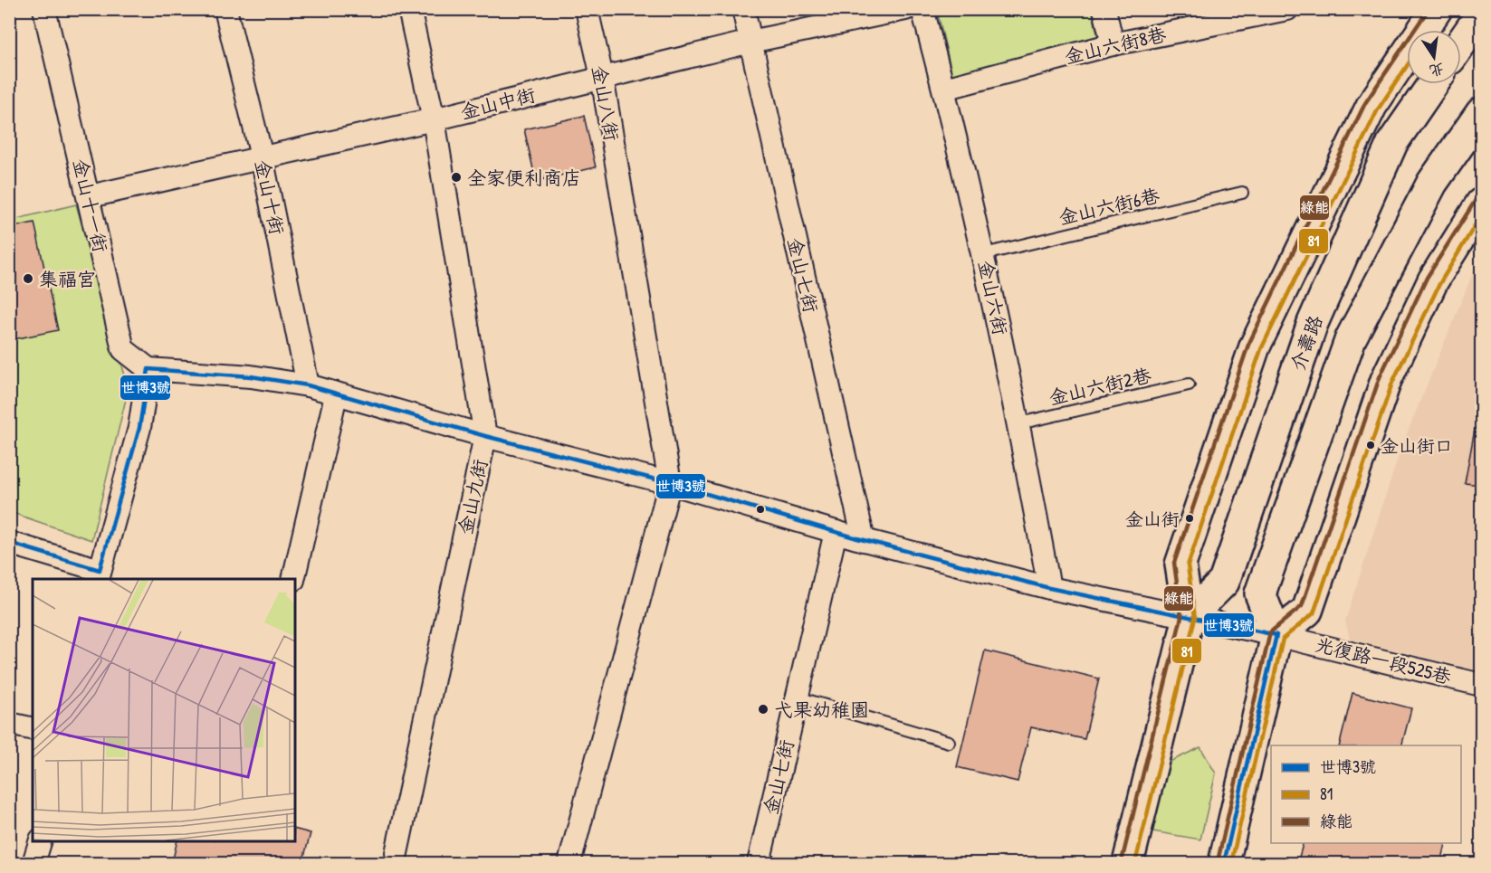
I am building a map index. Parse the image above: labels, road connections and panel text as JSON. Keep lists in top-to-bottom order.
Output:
{
  "streets": {
    "street": [
      "金山六街8巷",
      "金山中街",
      "金山八街",
      "金山十街",
      "金山十一街",
      "金山七街",
      "金山六街",
      "介壽路",
      "金山九街",
      "光復路一段525巷"
    ],
    "lane": ["金山六街6巷", "金山六街2巷"]
  },
  "crossings": [
    ["金山六街8巷", "金山六街"],
    ["金山中街", "金山八街"],
    ["金山中街", "金山十街"],
    ["金山中街", "金山十一街"],
    ["金山中街", "金山七街"],
    ["金山中街", "金山九街"],
    ["金山六街6巷", "金山六街"],
    ["金山六街", "金山六街2巷"],
    ["介壽路", "光復路一段525巷"]
  ],
  "places": [
    "全家便利商店",
    "集福宮",
    "金山街口",
    "金山街",
    "弋果幼稚園"
  ],
  "lines": ["transit line 綠能", "transit line 81", "transit line 世博3號"],
  "legend": ["世博3號", "81", "綠能"],
  "north": "bottom"
}
